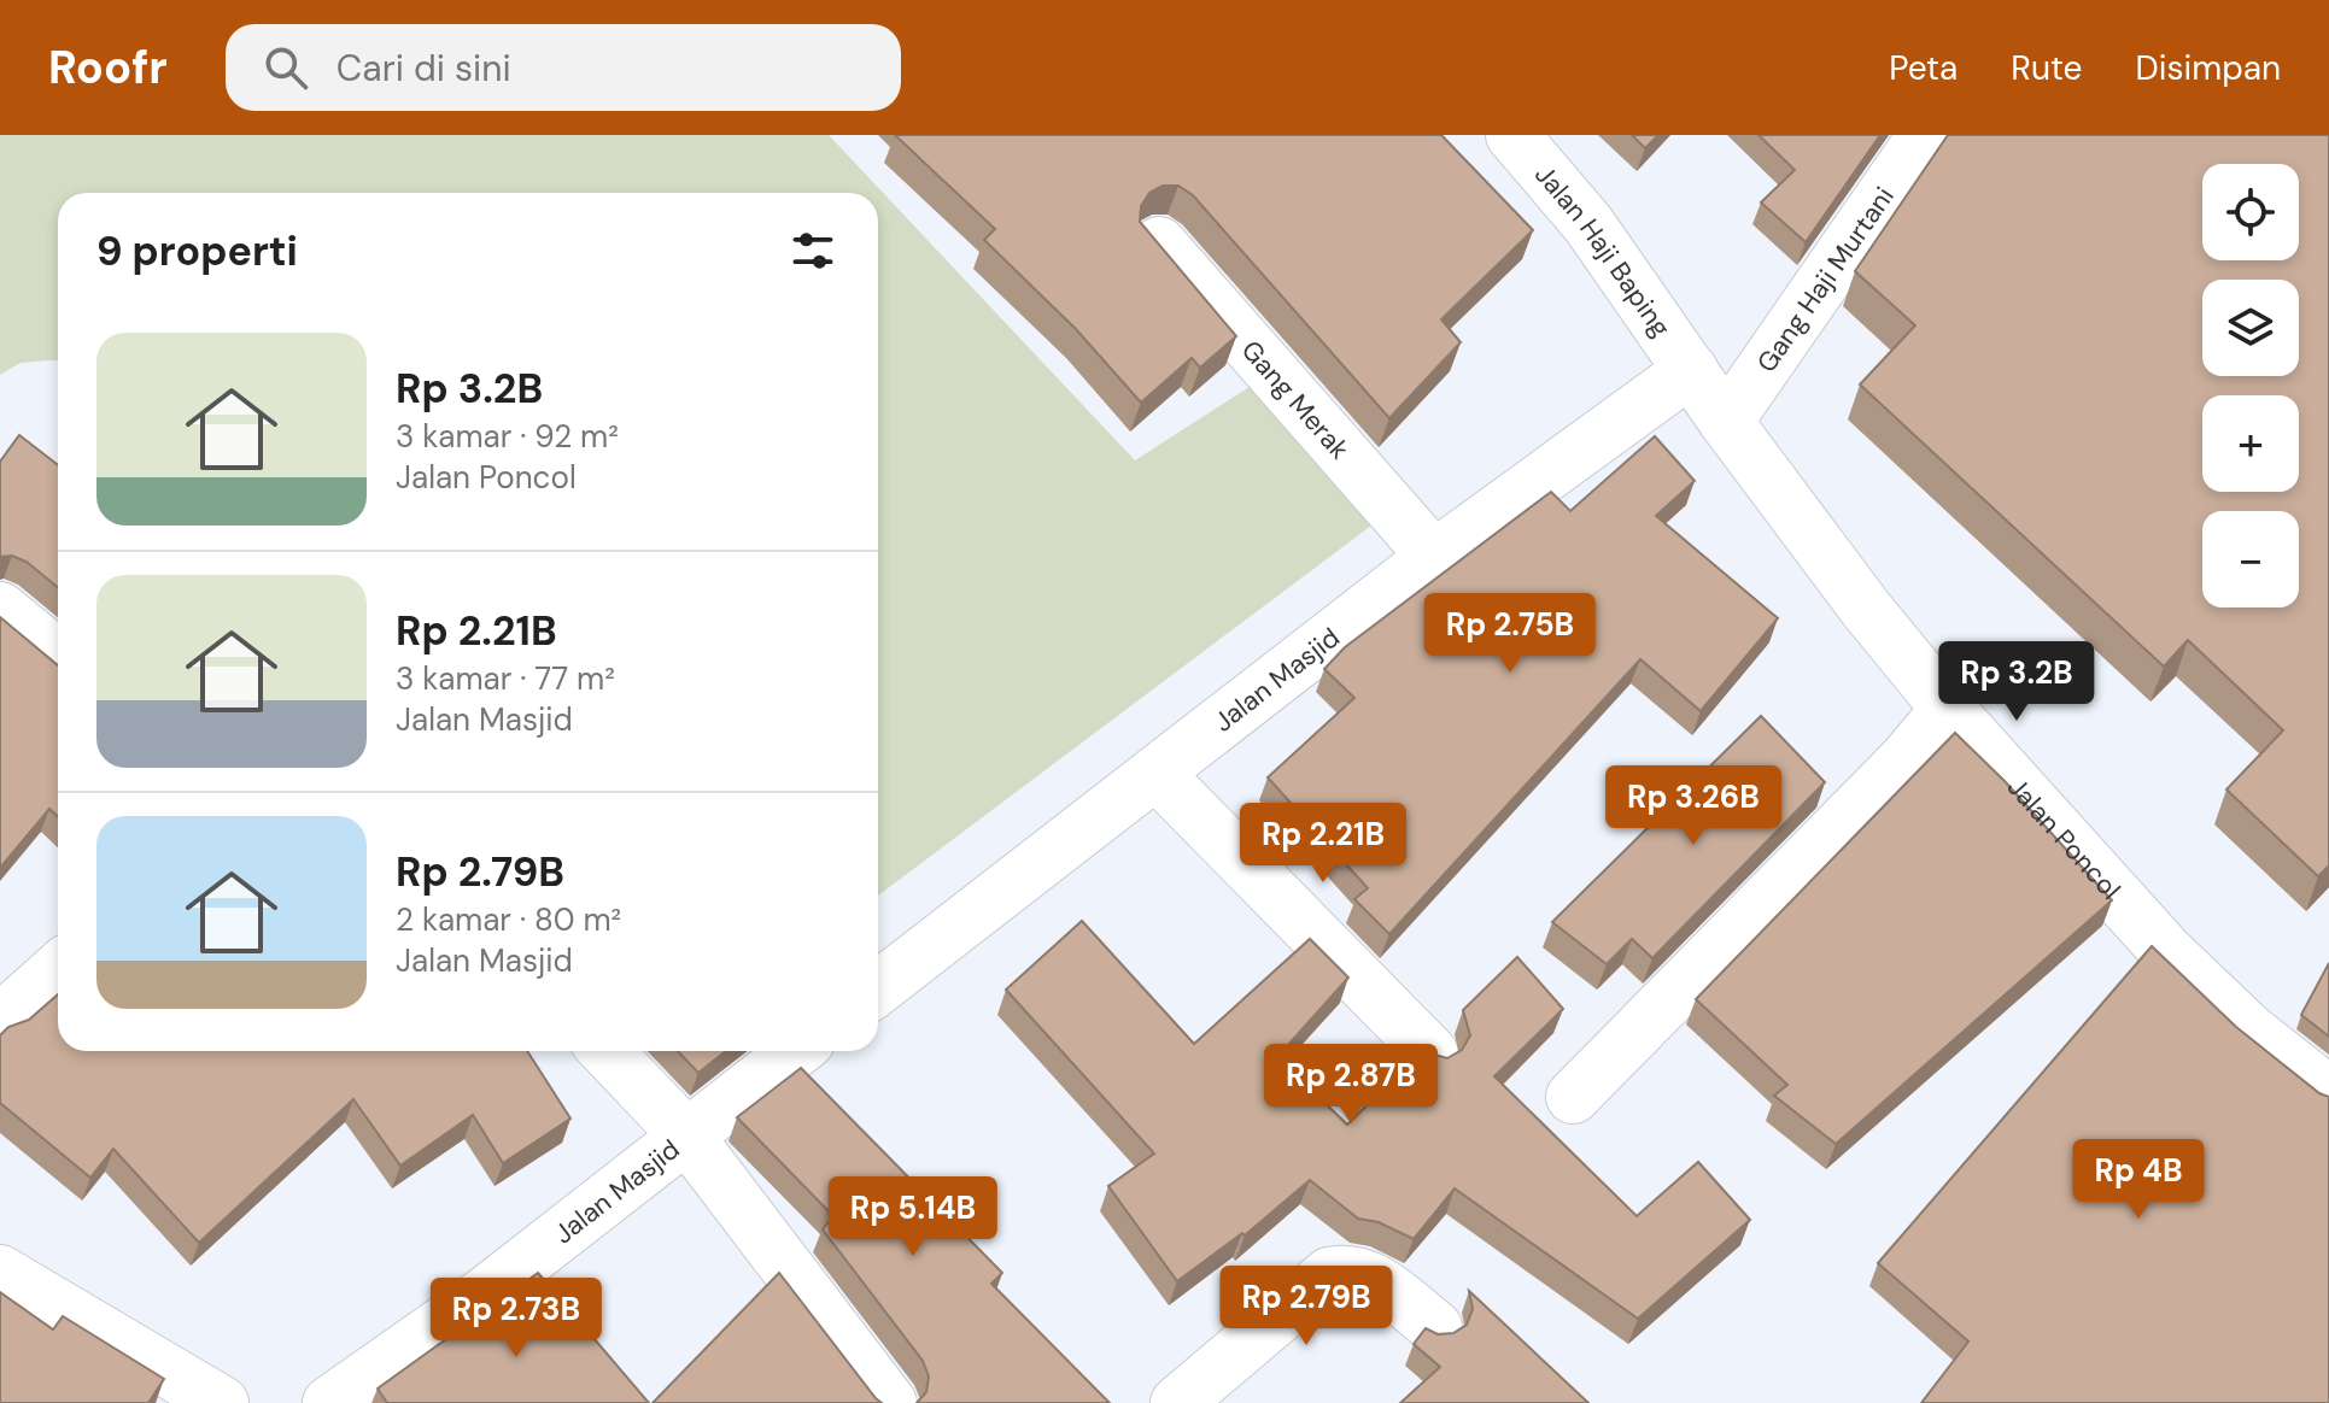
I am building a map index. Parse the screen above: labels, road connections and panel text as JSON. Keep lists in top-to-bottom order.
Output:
{
  "streets": {
    "street": [
      "Jalan Haji Baping",
      "Gang Haji Murtani",
      "Gang Merak",
      "Jalan Masjid",
      "Jalan Poncol"
    ]
  },
  "crossings": [
    ["Jalan Haji Baping", "Jalan Masjid"],
    ["Jalan Haji Baping", "Jalan Poncol"],
    ["Gang Haji Murtani", "Jalan Poncol"],
    ["Gang Merak", "Jalan Masjid"],
    ["Jalan Masjid", "Jalan Poncol"]
  ],
  "page": {
    "header": "Roofr",
    "search": "Cari di sini",
    "nav": ["Peta", "Rute", "Disimpan"],
    "map_buttons": ["+", "−"],
    "heading": "9 properti",
    "list": [
      {
        "name": "Rp 3.2B",
        "note": "3 kamar · 92 m² · Jalan Poncol"
      },
      {
        "name": "Rp 2.21B",
        "note": "3 kamar · 77 m² · Jalan Masjid"
      },
      {
        "name": "Rp 2.79B",
        "note": "2 kamar · 80 m² · Jalan Masjid"
      }
    ],
    "price": [
      "Rp 2.75B",
      "Rp 3.2B",
      "Rp 3.26B",
      "Rp 2.21B",
      "Rp 2.87B",
      "Rp 4B",
      "Rp 5.14B",
      "Rp 2.79B",
      "Rp 2.73B"
    ]
  }
}
